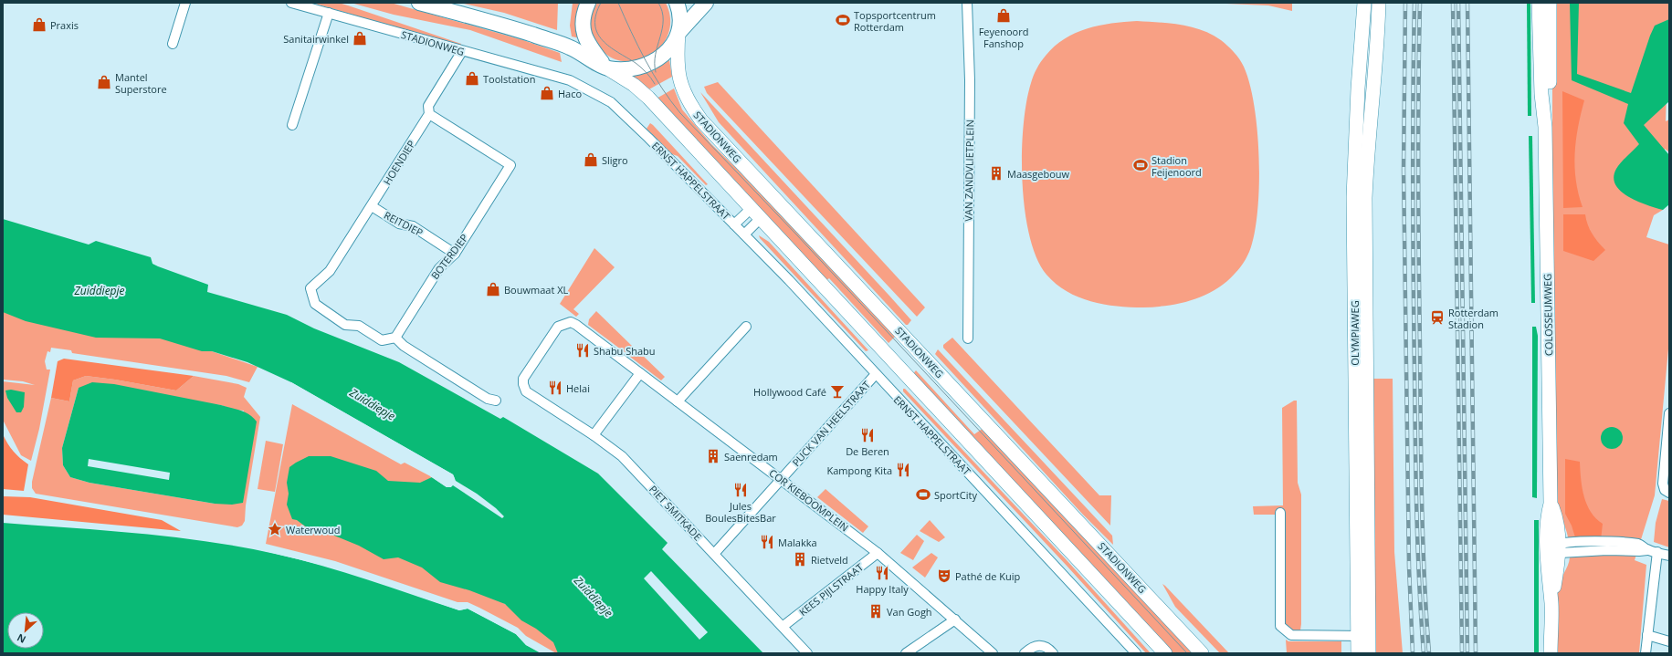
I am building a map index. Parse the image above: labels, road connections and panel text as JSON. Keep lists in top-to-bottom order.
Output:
{
  "streets": {
    "main road": ["STADIONWEG", "COLOSSEUMWEG", "OLYMPIAWEG"],
    "street": [
      "HOENDIEP",
      "VAN ZANDVLIETPLEIN",
      "ERNST HAPPELSTRAAT",
      "REITDIEP",
      "BOTERDIEP",
      "PUCK VAN HEELSTRAAT",
      "COR KIEBOOMPLEIN",
      "PIET SMITKADE",
      "KEES PIJLSTRAAT"
    ]
  },
  "crossings": [
    ["STADIONWEG", "HOENDIEP"],
    ["STADIONWEG", "ERNST HAPPELSTRAAT"],
    ["HOENDIEP", "REITDIEP"],
    ["HOENDIEP", "BOTERDIEP"],
    ["ERNST HAPPELSTRAAT", "PUCK VAN HEELSTRAAT"],
    ["REITDIEP", "BOTERDIEP"],
    ["PUCK VAN HEELSTRAAT", "COR KIEBOOMPLEIN"],
    ["PUCK VAN HEELSTRAAT", "PIET SMITKADE"],
    ["COR KIEBOOMPLEIN", "PIET SMITKADE"],
    ["COR KIEBOOMPLEIN", "KEES PIJLSTRAAT"],
    ["PIET SMITKADE", "KEES PIJLSTRAAT"]
  ],
  "water": ["Zuiddiepje"],
  "places": {
    "shop": [
      "Feyenoord Fanshop",
      "Praxis",
      "Sanitairwinkel",
      "Toolstation",
      "Mantel Superstore",
      "Haco",
      "Sligro",
      "Bouwmaat XL"
    ],
    "sports": ["Topsportcentrum Rotterdam", "Stadion Feijenoord", "SportCity"],
    "building": [
      "Maasgebouw",
      "Saenredam",
      "Rietveld",
      "Van Gogh"
    ],
    "station": ["Rotterdam Stadion"],
    "restaurant": [
      "Shabu Shabu",
      "Helai",
      "De Beren",
      "Kampong Kita",
      "Jules BoulesBitesBar",
      "Malakka",
      "Happy Italy"
    ],
    "bar": ["Hollywood Café"],
    "place": ["Waterwoud"],
    "theatre": ["Pathé de Kuip"]
  },
  "north": "bottom left"
}
